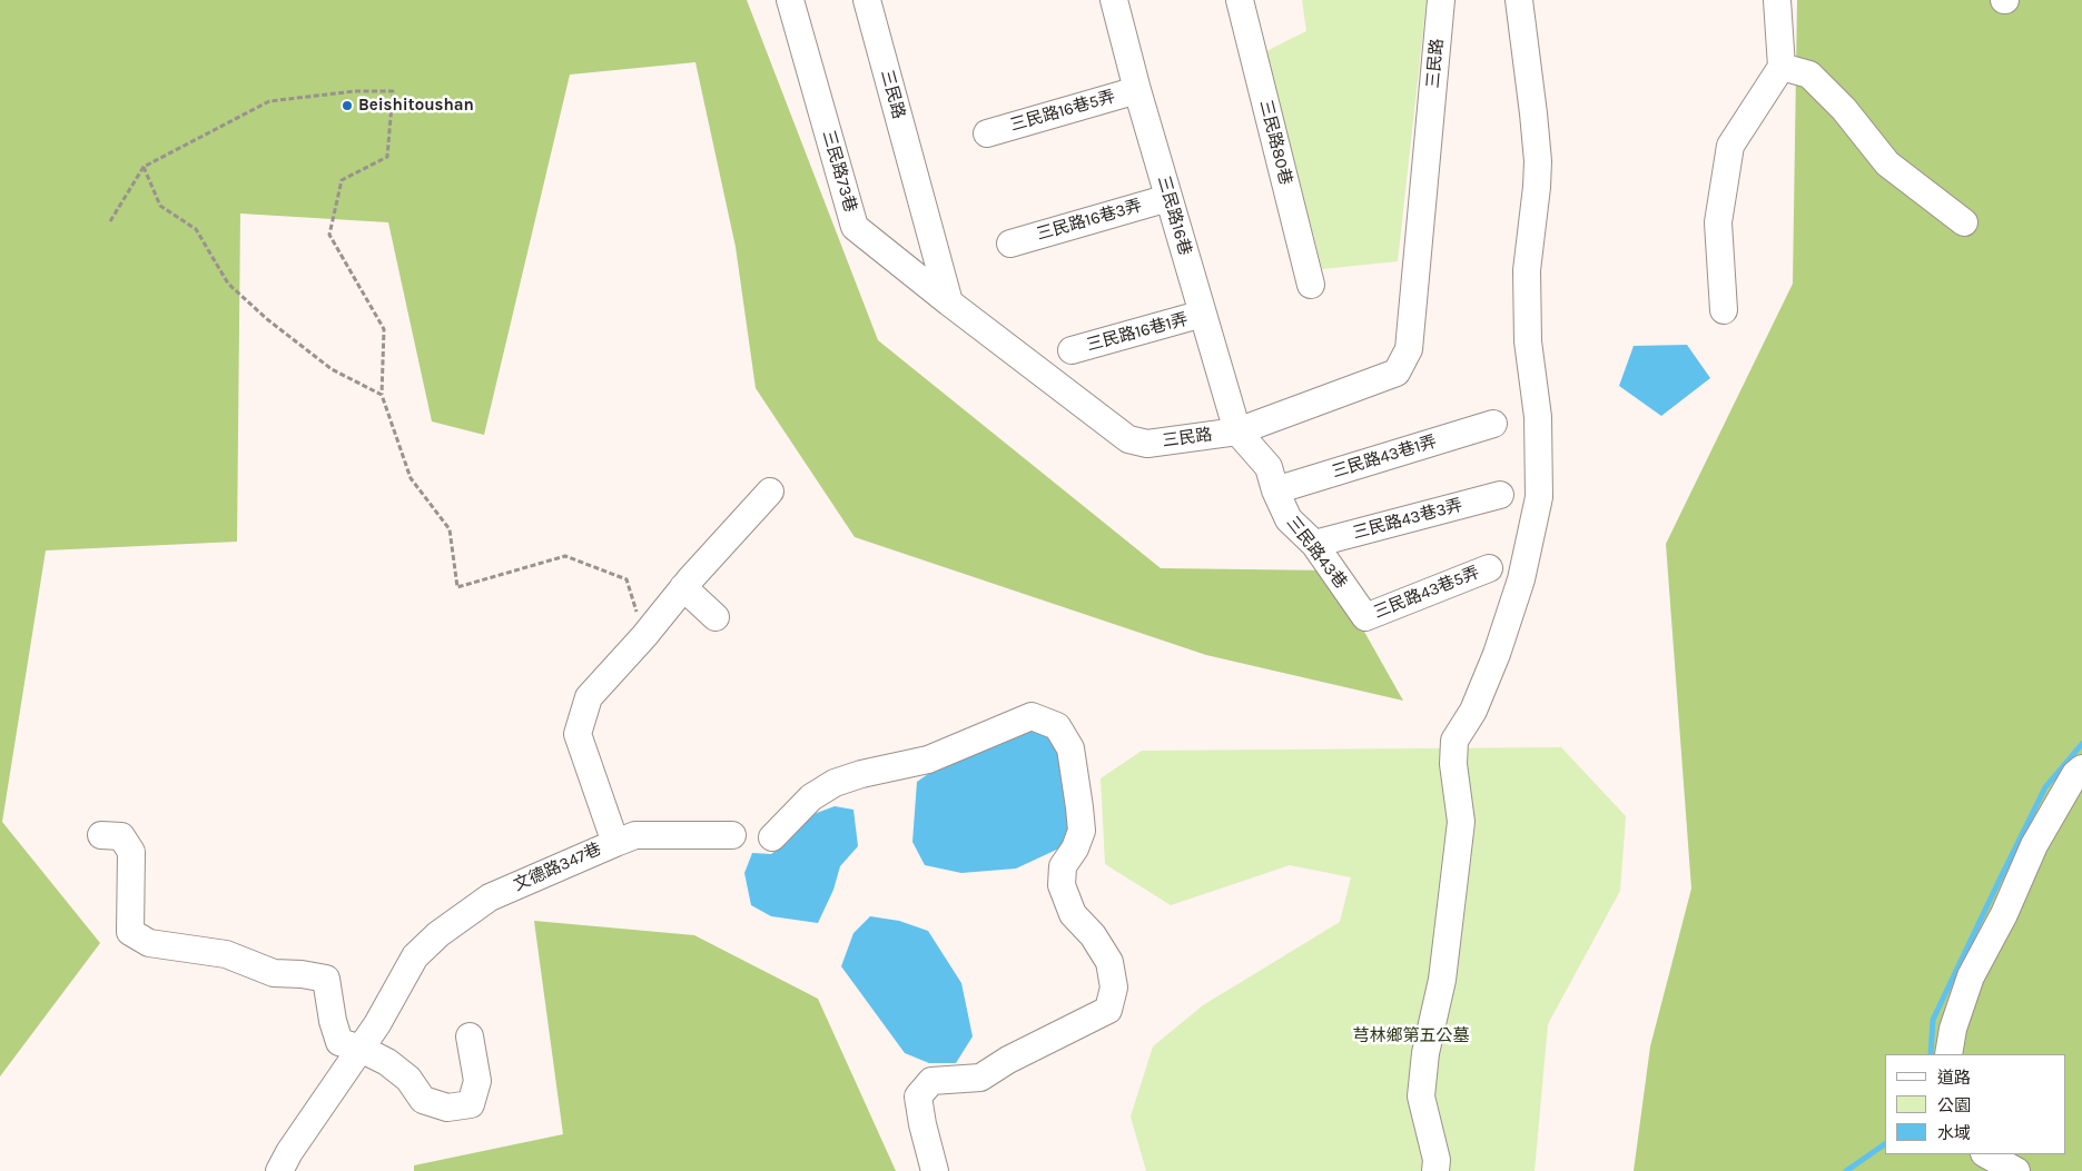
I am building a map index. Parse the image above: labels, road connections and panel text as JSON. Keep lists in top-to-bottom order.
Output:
{
  "streets": {
    "street": [
      "三民路",
      "三民路16巷5弄",
      "三民路80巷",
      "三民路73巷",
      "三民路16巷",
      "三民路16巷3弄",
      "三民路16巷1弄",
      "三民路43巷1弄",
      "三民路43巷3弄",
      "三民路43巷",
      "三民路43巷5弄",
      "文德路347巷"
    ]
  },
  "crossings": [
    ["三民路", "三民路73巷"],
    ["三民路", "三民路16巷"],
    ["三民路", "三民路43巷"],
    ["三民路16巷5弄", "三民路16巷"],
    ["三民路16巷", "三民路16巷3弄"],
    ["三民路16巷", "三民路16巷1弄"],
    ["三民路16巷", "三民路43巷"],
    ["三民路43巷1弄", "三民路43巷"],
    ["三民路43巷3弄", "三民路43巷"],
    ["三民路43巷", "三民路43巷5弄"]
  ],
  "parks": ["芎林鄉第五公墓"],
  "places": ["Beishitoushan"],
  "legend": ["道路", "公園", "水域"]
}
